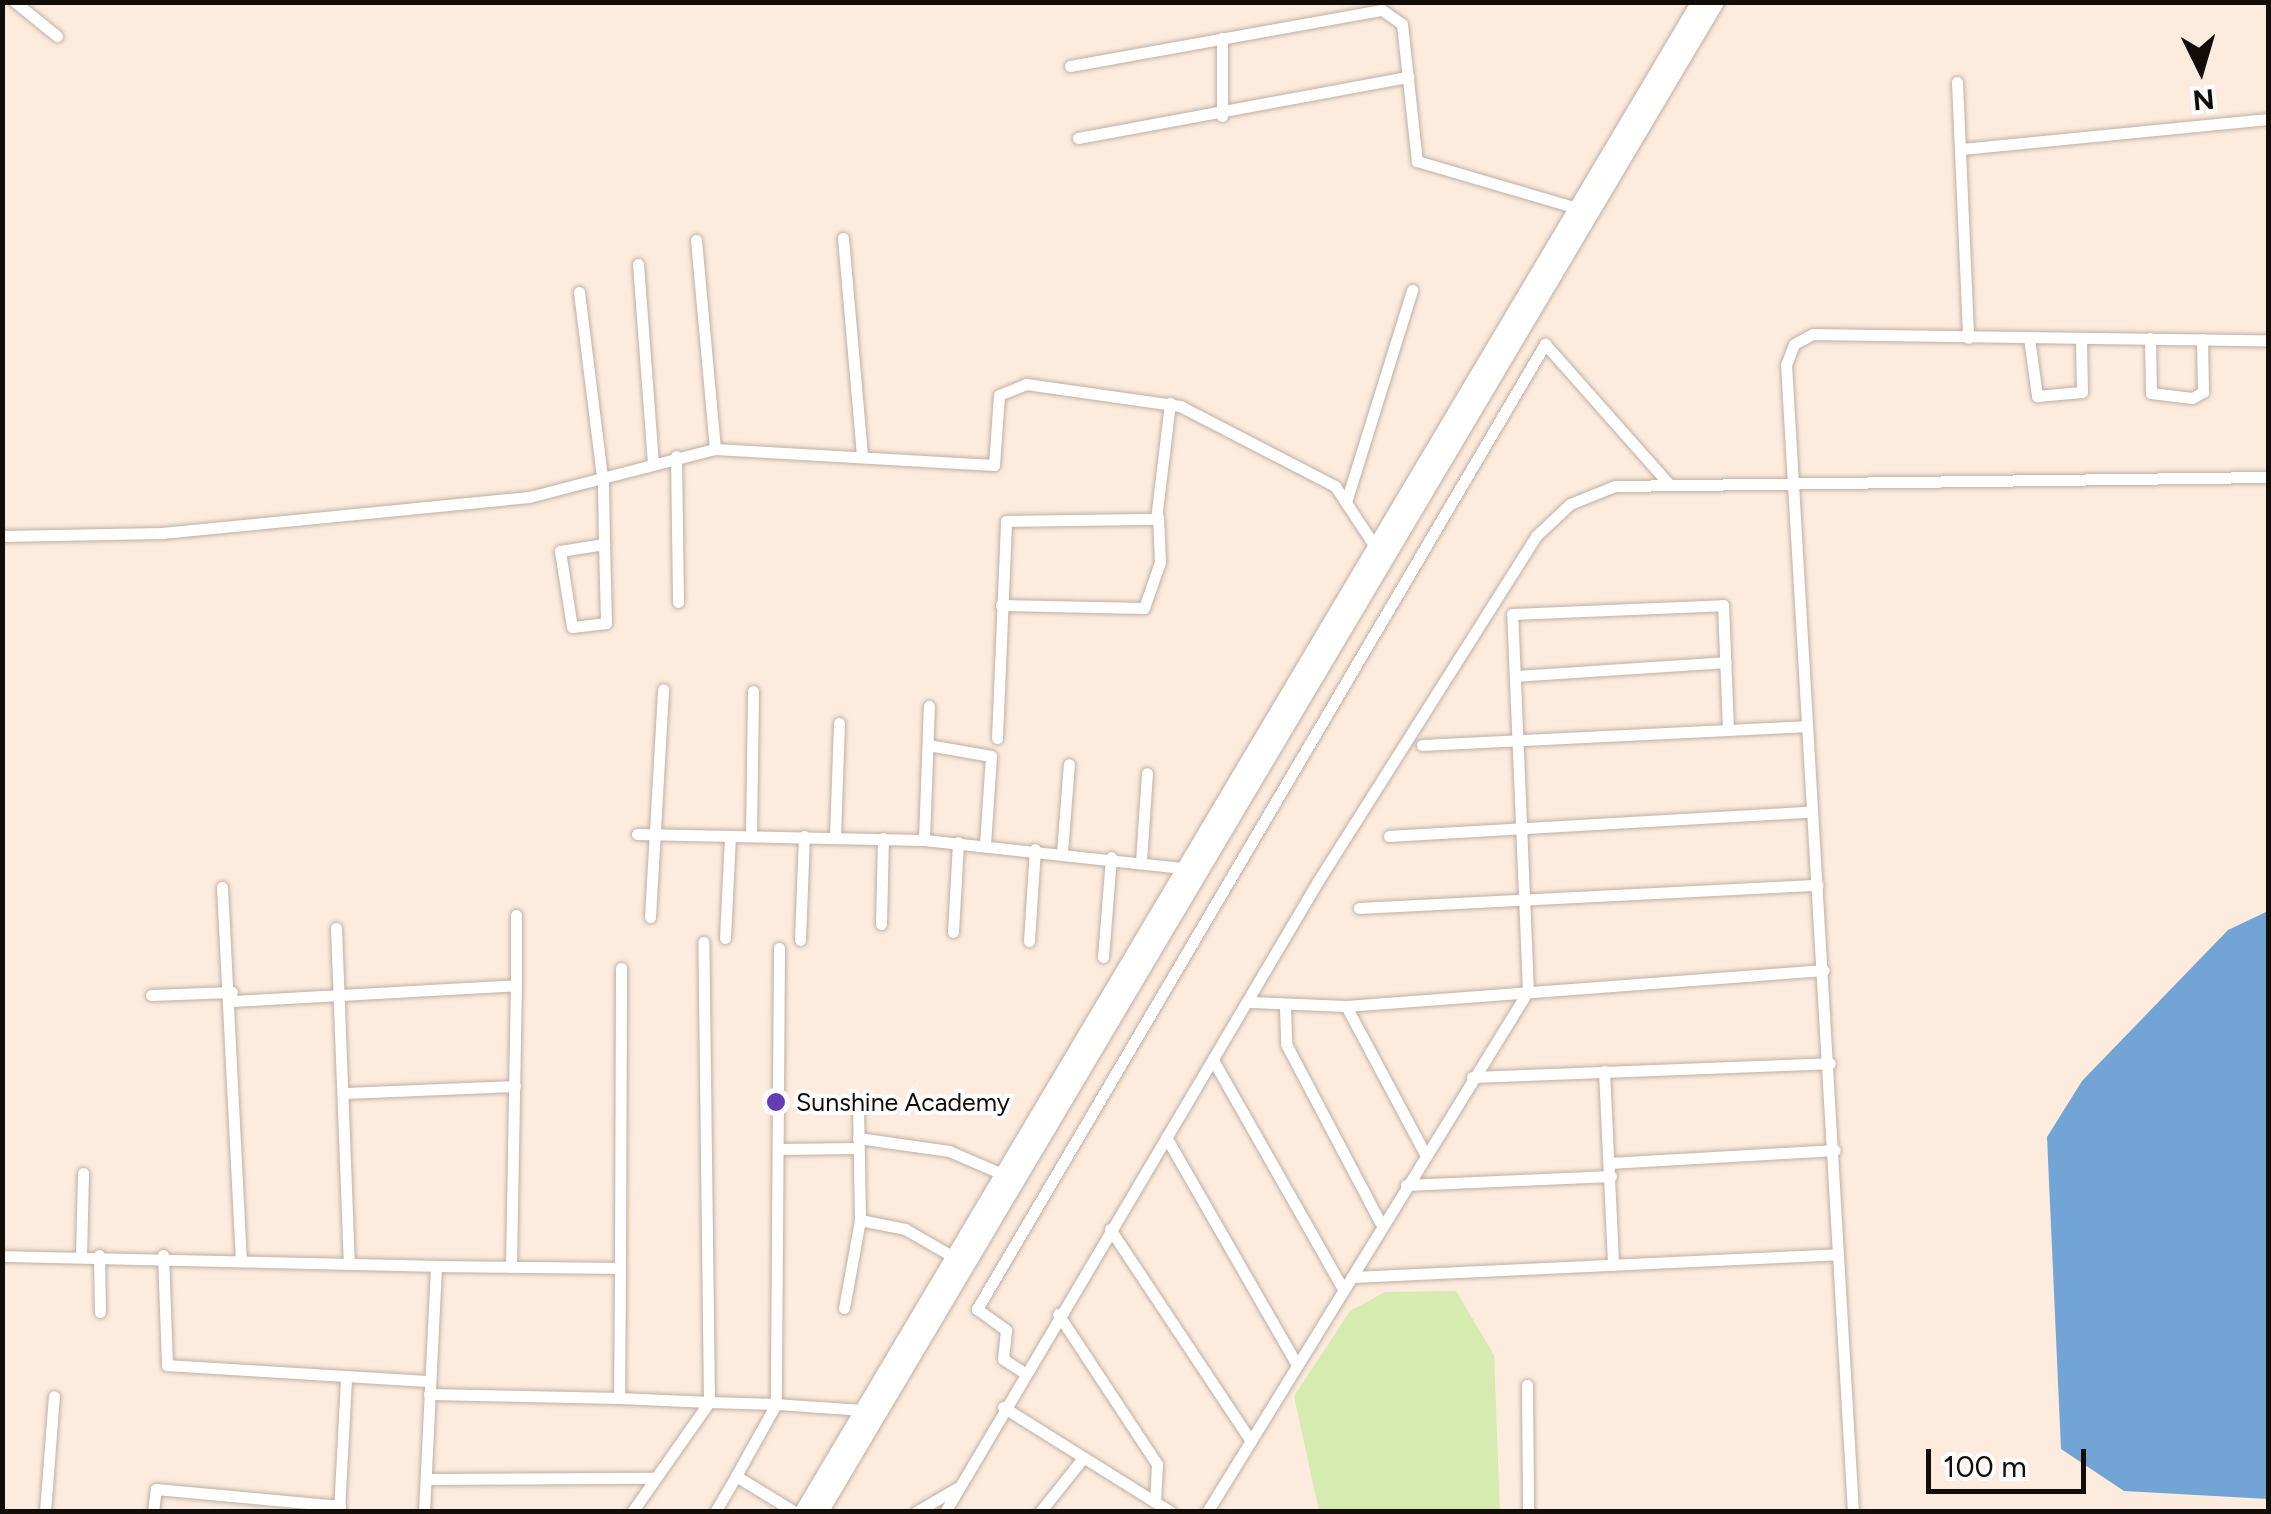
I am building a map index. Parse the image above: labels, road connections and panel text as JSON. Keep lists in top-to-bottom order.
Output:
{
  "places": ["Sunshine Academy"],
  "scale_bar": "100 m",
  "north": "bottom"
}
